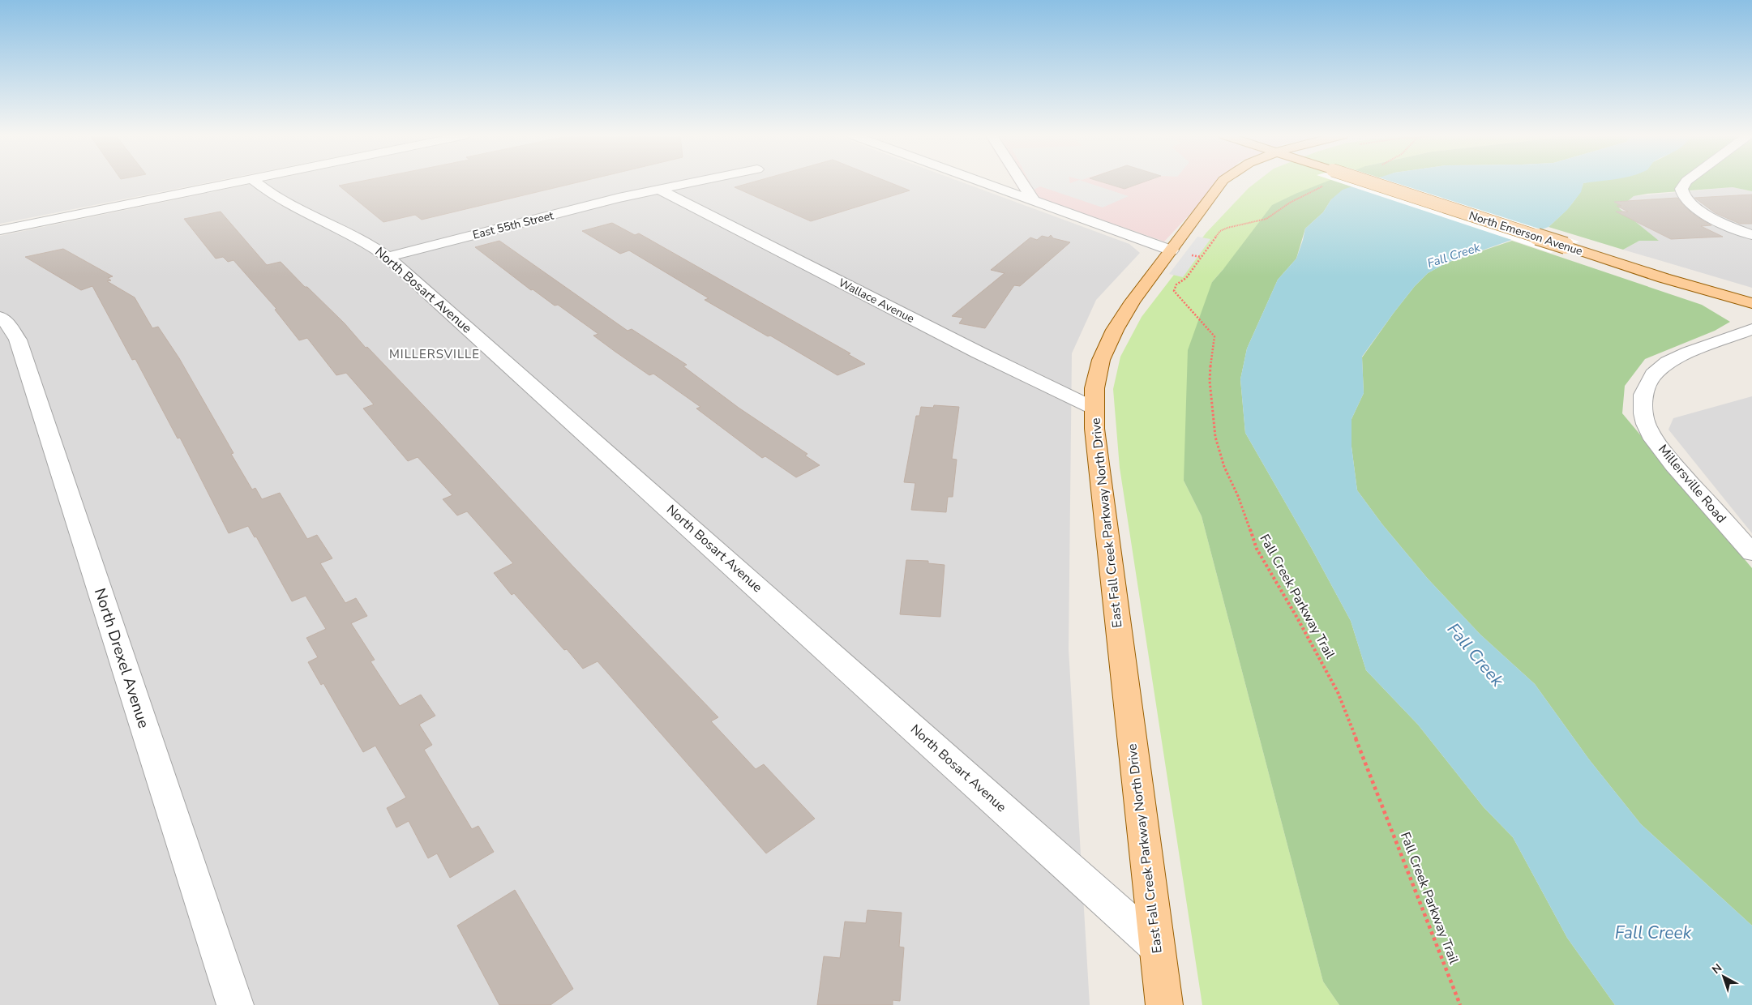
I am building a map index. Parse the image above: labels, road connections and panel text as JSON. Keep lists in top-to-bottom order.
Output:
{
  "streets": {
    "main road": ["North Emerson Avenue", "East Fall Creek Parkway North Drive"],
    "street": [
      "East 55th Street",
      "North Bosart Avenue",
      "Wallace Avenue",
      "Millersville Road",
      "North Drexel Avenue"
    ],
    "path": ["Fall Creek Parkway Trail"]
  },
  "crossings": [
    ["East 55th Street", "North Bosart Avenue"],
    ["East 55th Street", "Wallace Avenue"],
    ["North Bosart Avenue", "East Fall Creek Parkway North Drive"],
    ["Wallace Avenue", "East Fall Creek Parkway North Drive"]
  ],
  "districts": ["MILLERSVILLE"],
  "water": ["Fall Creek"],
  "north": "top left"
}
